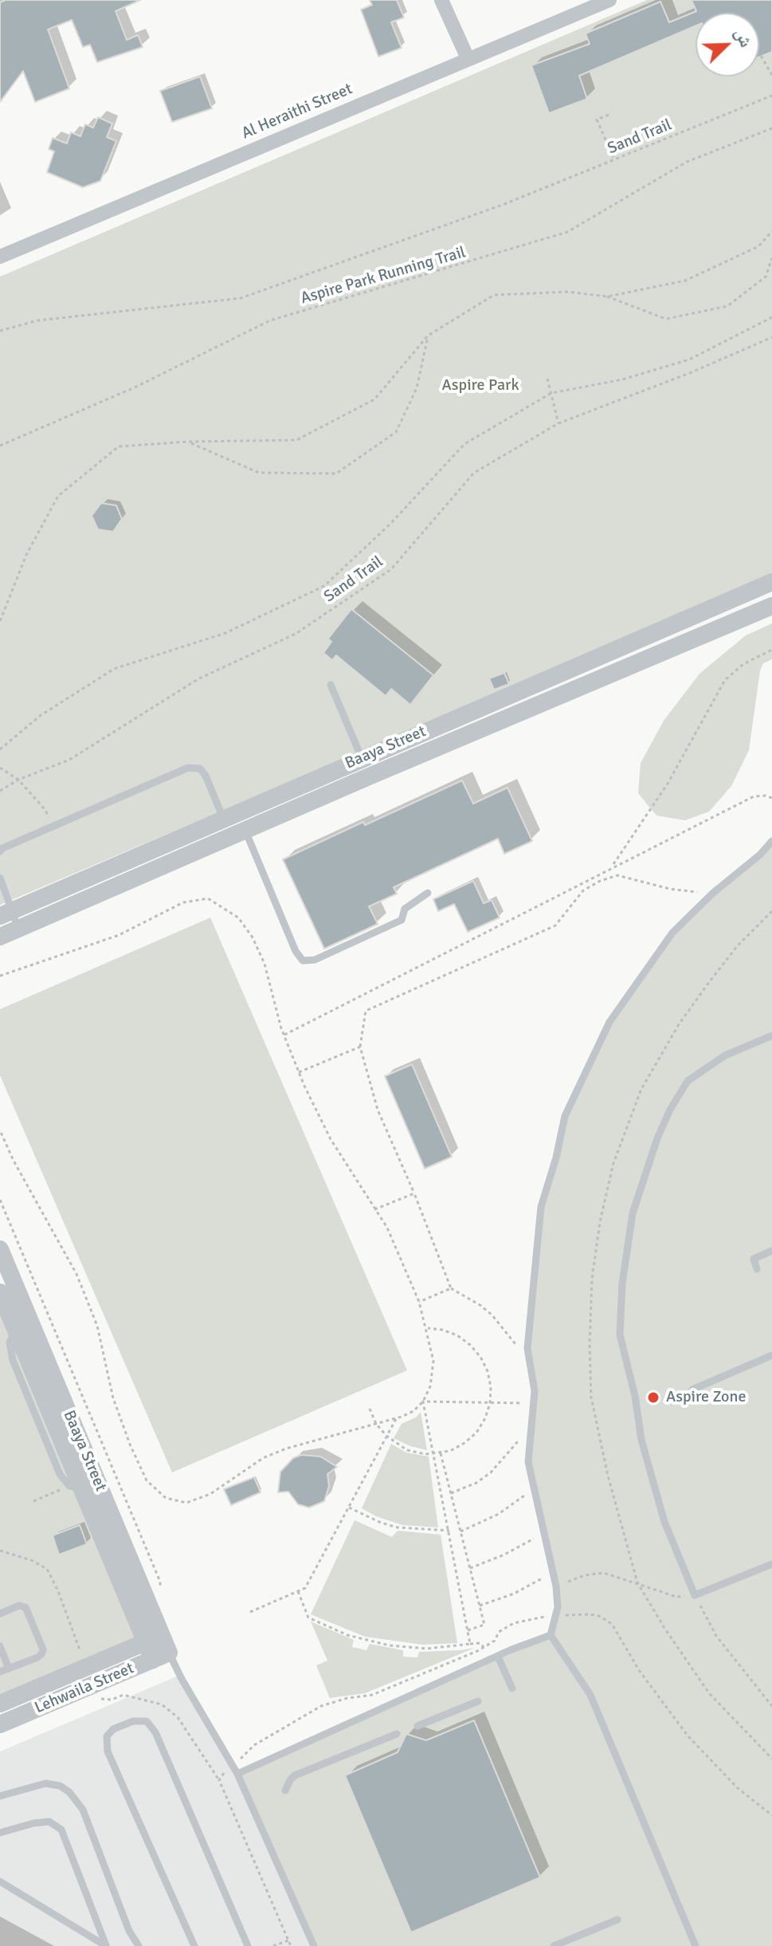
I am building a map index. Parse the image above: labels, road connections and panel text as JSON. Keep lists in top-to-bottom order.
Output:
{
  "streets": {
    "street": ["Al Heraithi Street", "Baaya Street", "Lehwaila Street"],
    "path": ["Sand Trail", "Aspire Park Running Trail"]
  },
  "crossings": [
    ["Baaya Street", "Lehwaila Street"]
  ],
  "parks": ["Aspire Park"],
  "places": ["Aspire Zone"],
  "north": "top right"
}
